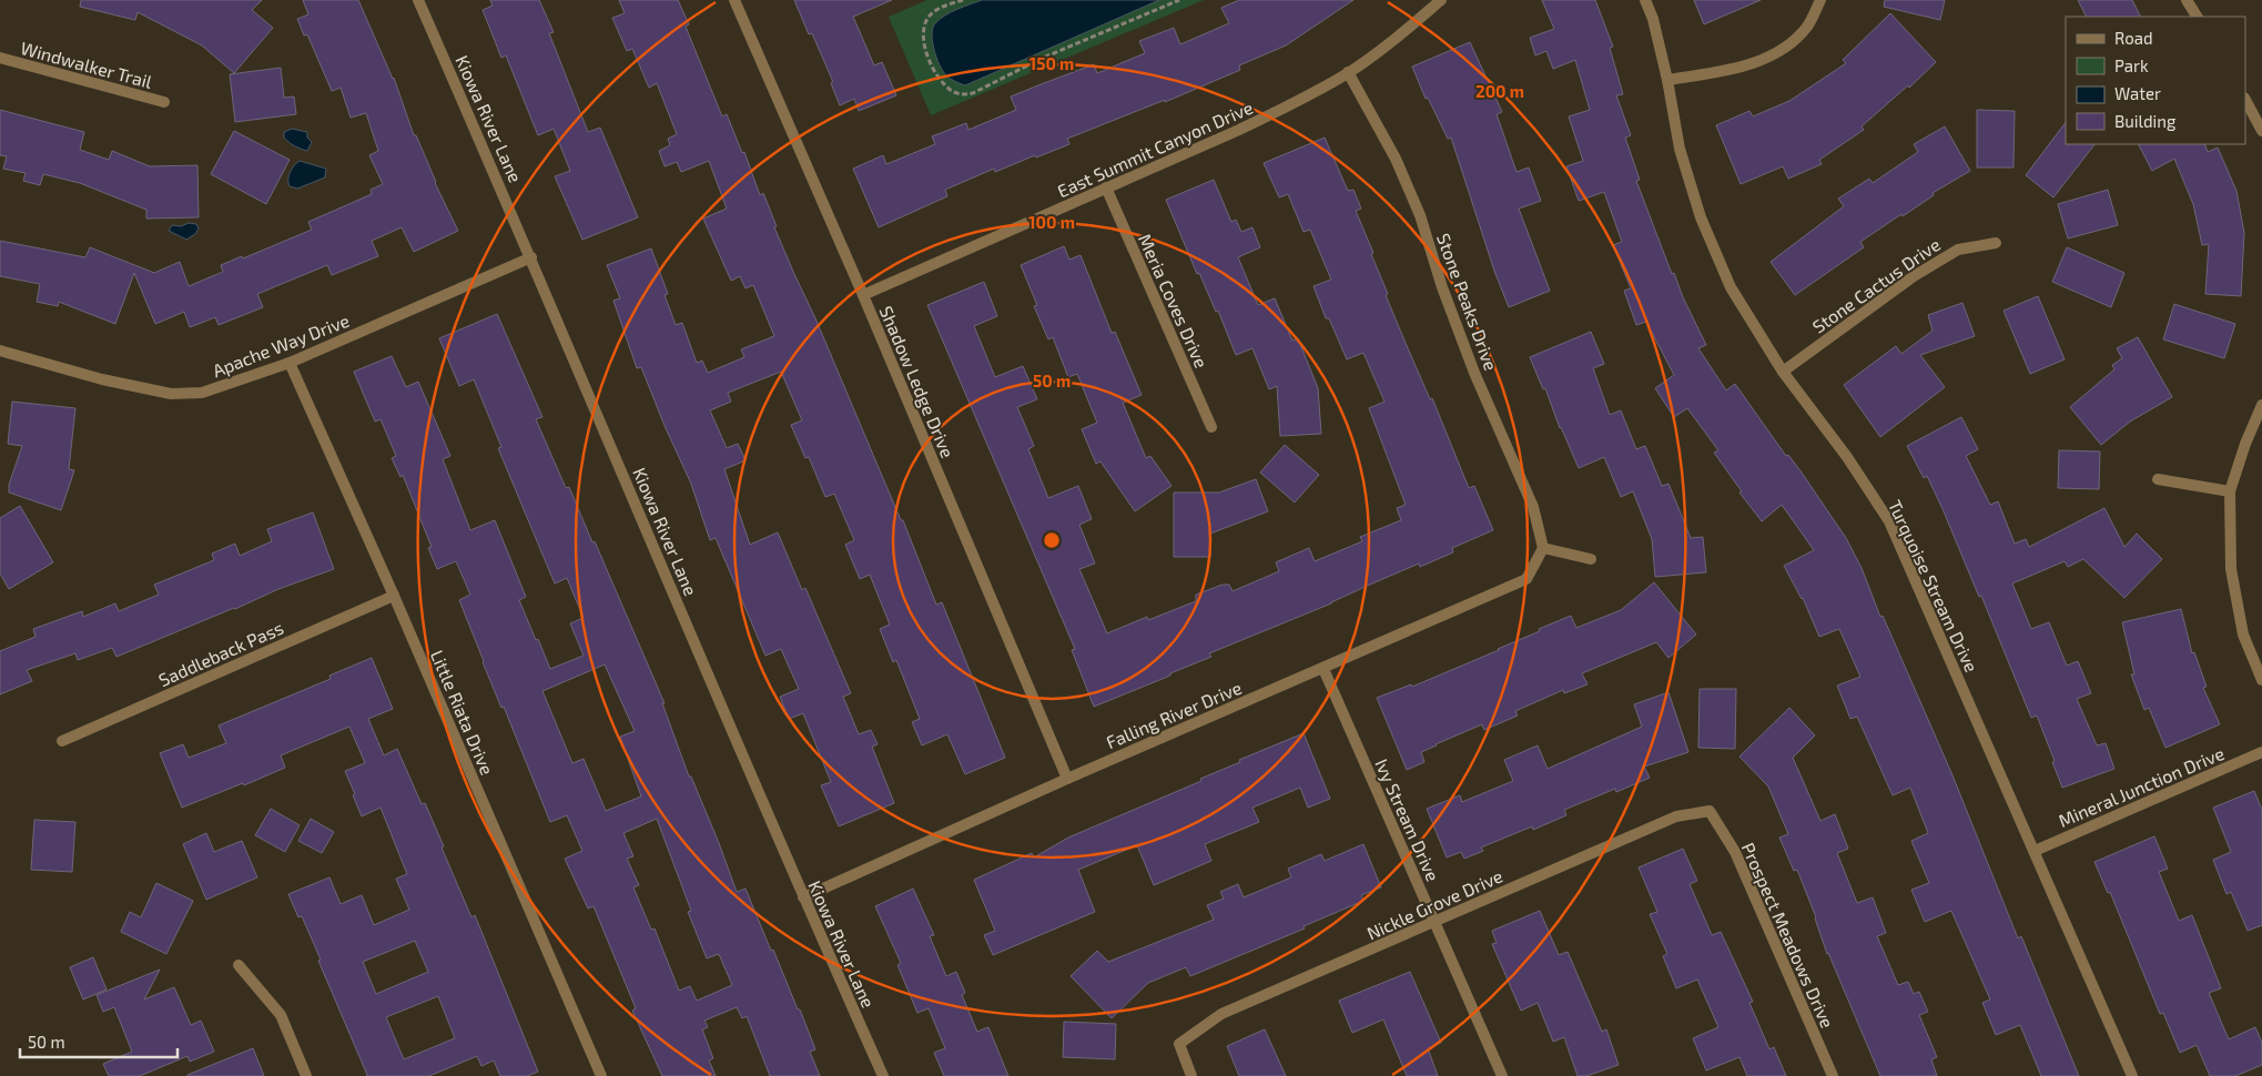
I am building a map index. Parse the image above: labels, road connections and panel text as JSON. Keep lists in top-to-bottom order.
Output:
{
  "streets": {
    "street": [
      "Windwalker Trail",
      "Kiowa River Lane",
      "East Summit Canyon Drive",
      "Stone Cactus Drive",
      "Meria Coves Drive",
      "Stone Peaks Drive",
      "Apache Way Drive",
      "Shadow Ledge Drive",
      "Turquoise Stream Drive",
      "Saddleback Pass",
      "Little Riata Drive",
      "Falling River Drive",
      "Mineral Junction Drive",
      "Ivy Stream Drive",
      "Nickle Grove Drive",
      "Prospect Meadows Drive"
    ]
  },
  "crossings": [
    ["Kiowa River Lane", "Apache Way Drive"],
    ["Kiowa River Lane", "Falling River Drive"],
    ["East Summit Canyon Drive", "Meria Coves Drive"],
    ["East Summit Canyon Drive", "Stone Peaks Drive"],
    ["East Summit Canyon Drive", "Shadow Ledge Drive"],
    ["Stone Cactus Drive", "Turquoise Stream Drive"],
    ["Stone Peaks Drive", "Falling River Drive"],
    ["Apache Way Drive", "Little Riata Drive"],
    ["Shadow Ledge Drive", "Falling River Drive"],
    ["Turquoise Stream Drive", "Mineral Junction Drive"],
    ["Saddleback Pass", "Little Riata Drive"],
    ["Falling River Drive", "Ivy Stream Drive"],
    ["Ivy Stream Drive", "Nickle Grove Drive"],
    ["Nickle Grove Drive", "Prospect Meadows Drive"]
  ],
  "legend": [
    "Road",
    "Park",
    "Water",
    "Building"
  ],
  "scale_bar": "50 m",
  "rings": [
    "150 m",
    "200 m",
    "100 m",
    "50 m"
  ]
}
